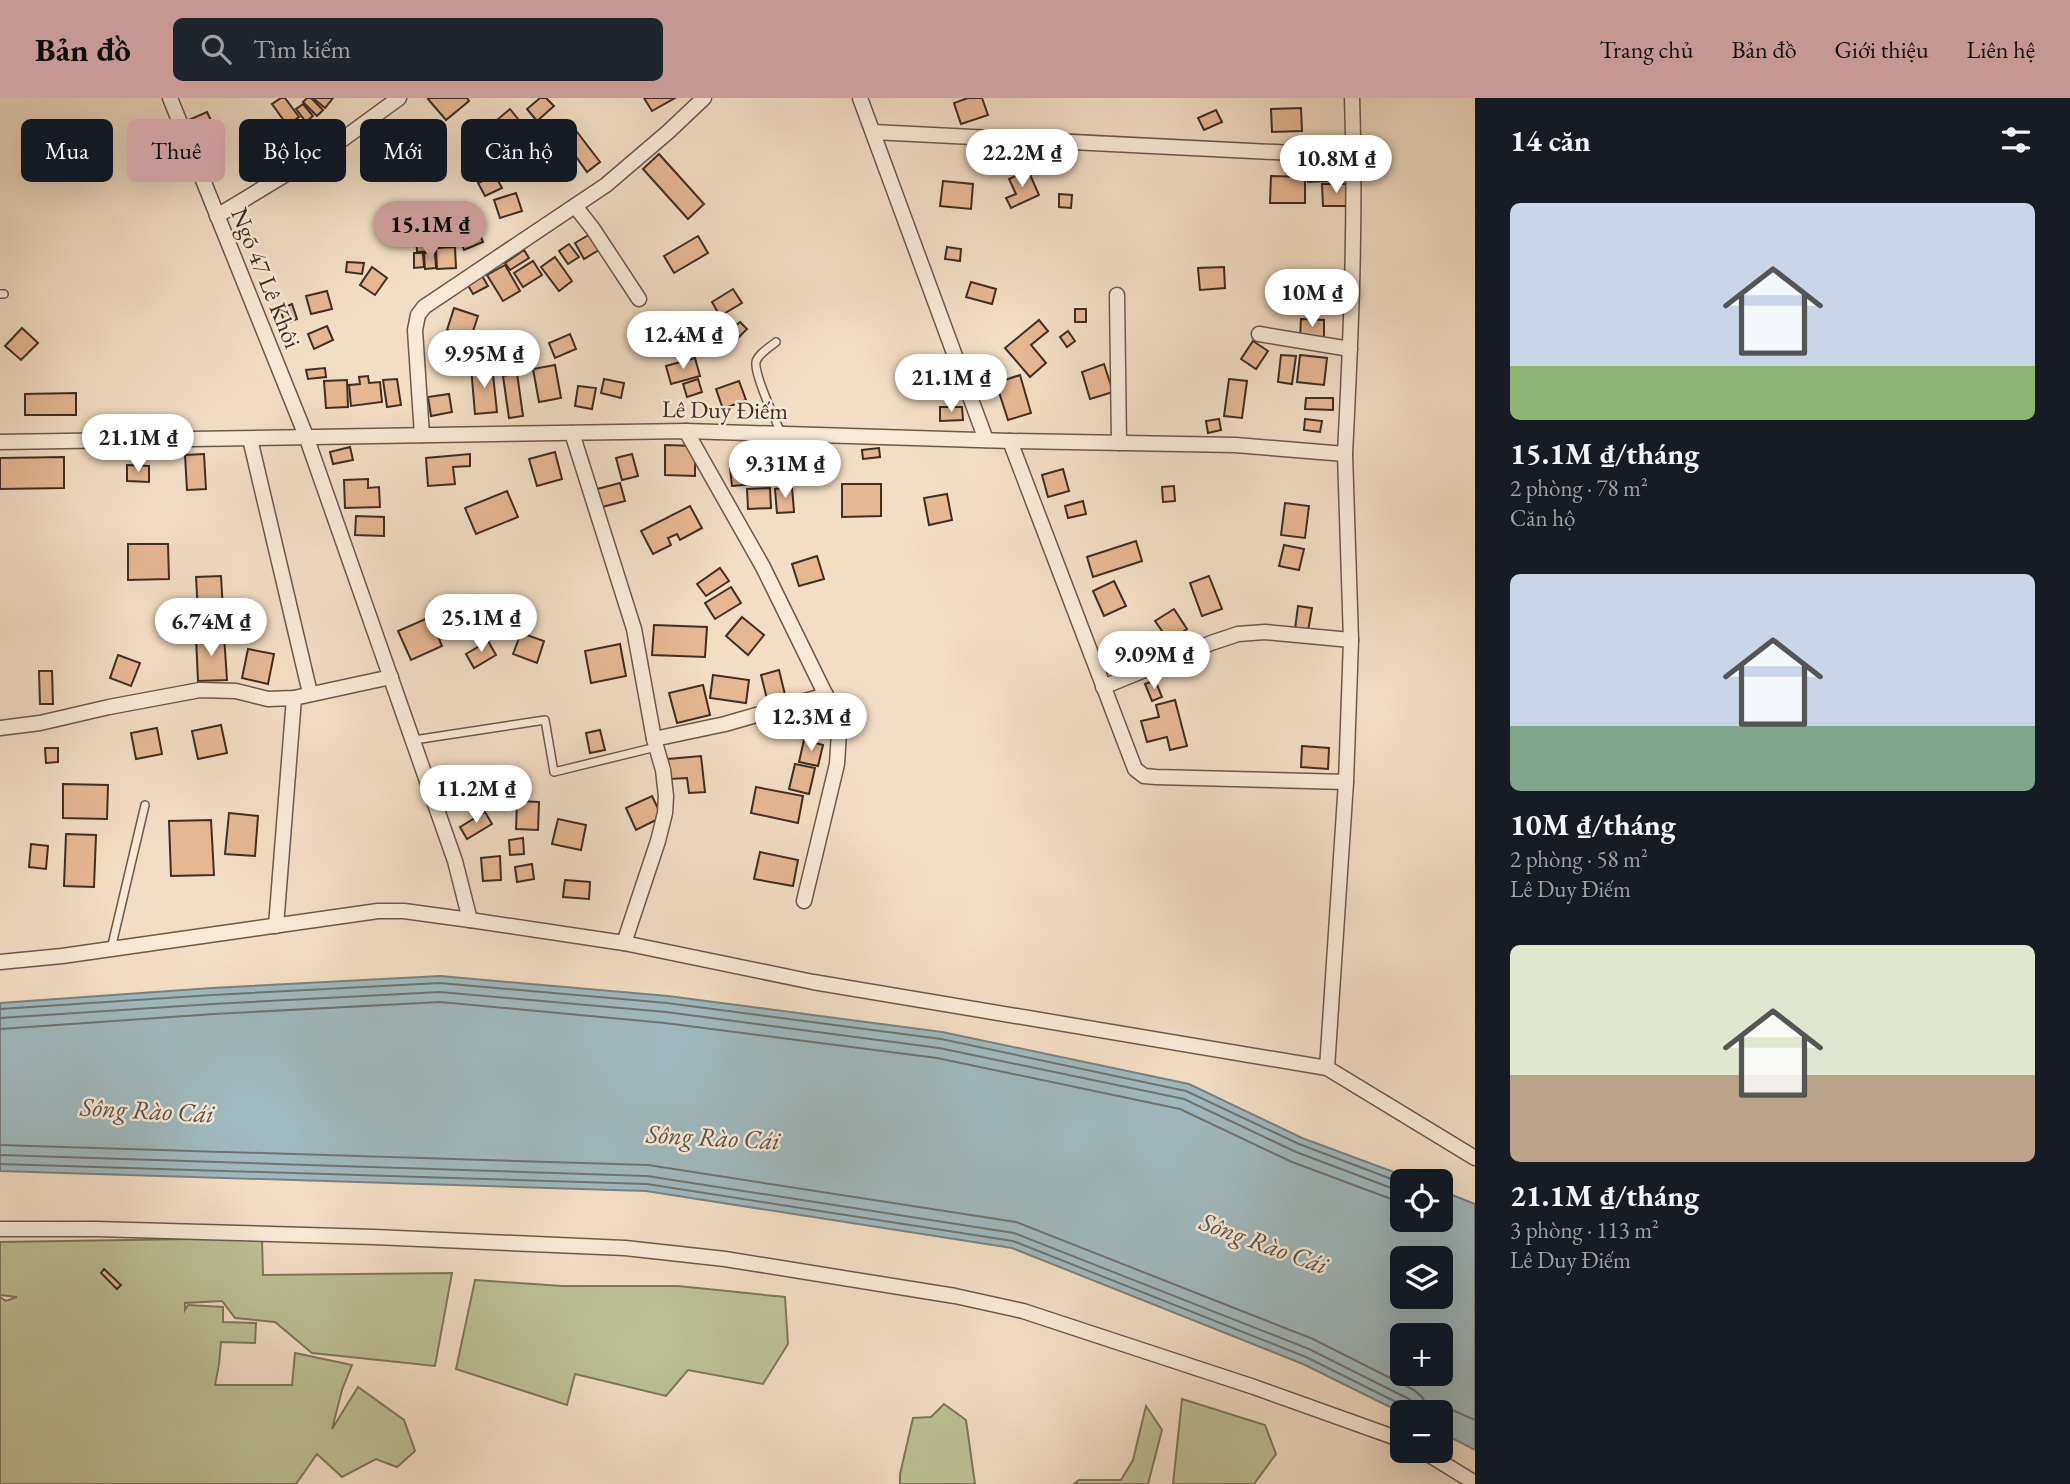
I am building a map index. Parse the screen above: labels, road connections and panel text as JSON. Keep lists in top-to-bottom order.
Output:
{
  "streets": {
    "street": ["Ngõ 47 Lê Khôi", "Lê Duy Điếm"]
  },
  "crossings": [
    ["Ngõ 47 Lê Khôi", "Lê Duy Điếm"]
  ],
  "water": ["Sông Rào Cái"],
  "page": {
    "header": "Bản đồ",
    "search": "Tìm kiếm",
    "nav": [
      "Trang chủ",
      "Bản đồ",
      "Giới thiệu",
      "Liên hệ"
    ],
    "heading": "14 căn",
    "chip": [
      "Mua",
      "Thuê",
      "Bộ lọc",
      "Mới",
      "Căn hộ"
    ],
    "price": [
      "22.2M ₫",
      "10.8M ₫",
      "15.1M ₫",
      "10M ₫",
      "12.4M ₫",
      "9.95M ₫",
      "21.1M ₫",
      "21.1M ₫",
      "9.31M ₫",
      "25.1M ₫",
      "6.74M ₫",
      "9.09M ₫",
      "12.3M ₫",
      "11.2M ₫"
    ],
    "list": [
      {
        "name": "15.1M ₫/tháng",
        "note": "2 phòng · 78 m² · Căn hộ"
      },
      {
        "name": "10M ₫/tháng",
        "note": "2 phòng · 58 m² · Lê Duy Điếm"
      },
      {
        "name": "21.1M ₫/tháng",
        "note": "3 phòng · 113 m² · Lê Duy Điếm"
      }
    ],
    "map_buttons": ["+", "−"]
  }
}
